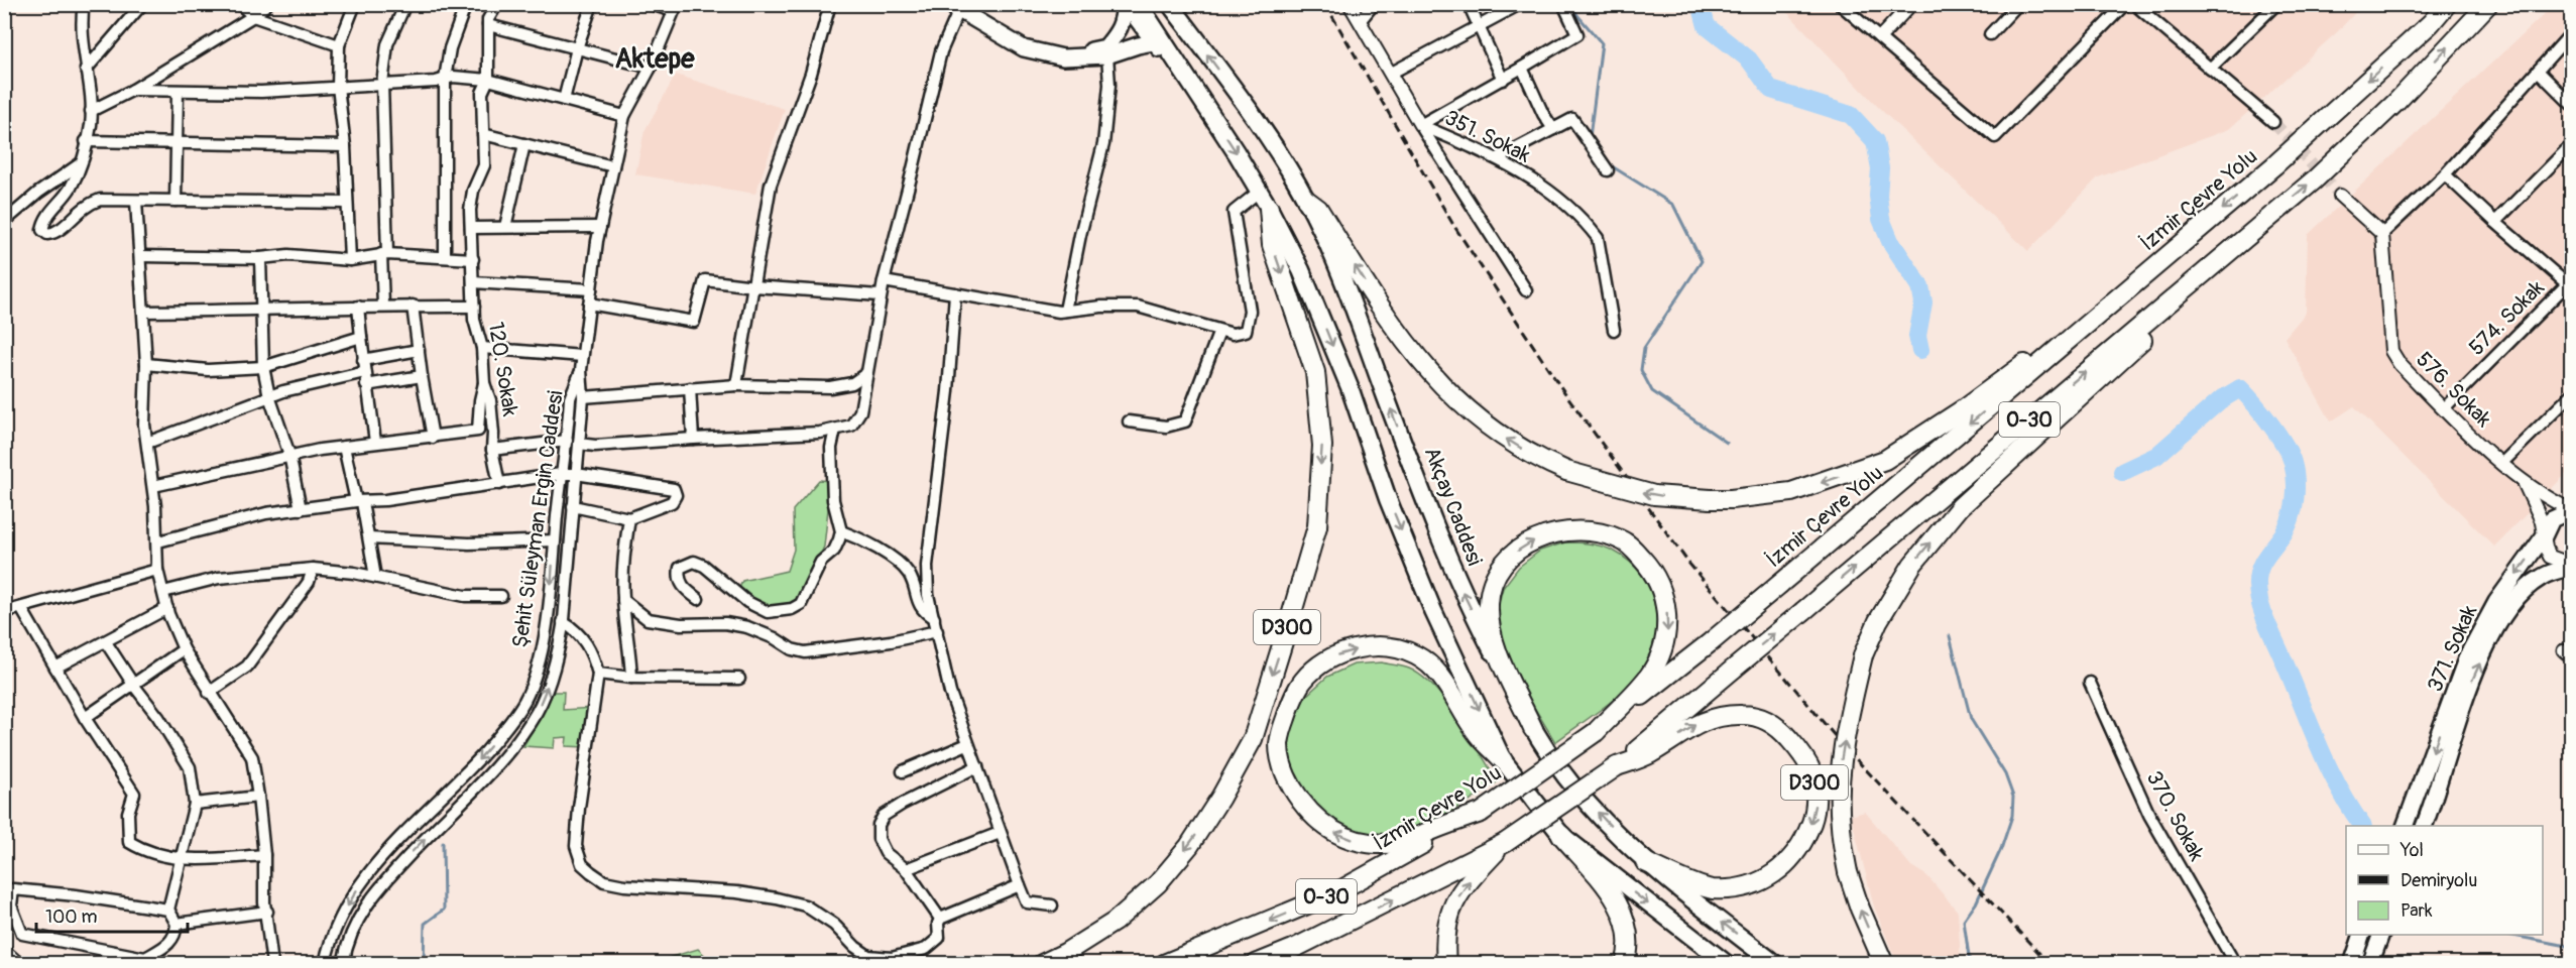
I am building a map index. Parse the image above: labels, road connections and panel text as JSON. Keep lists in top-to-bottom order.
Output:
{
  "streets": {
    "highway": [
      "İzmir Çevre Yolu",
      "O-30",
      "Akçay Caddesi",
      "D300"
    ],
    "main road": ["371. Sokak"],
    "street": [
      "351. Sokak",
      "574. Sokak",
      "120. Sokak",
      "576. Sokak",
      "Şehit Süleyman Ergin Caddesi",
      "370. Sokak"
    ]
  },
  "crossings": [
    ["574. Sokak", "576. Sokak"],
    ["O-30", "D300"],
    ["Akçay Caddesi", "D300"]
  ],
  "districts": ["Aktepe"],
  "legend": ["Yol", "Demiryolu", "Park"],
  "scale_bar": "100 m"
}
